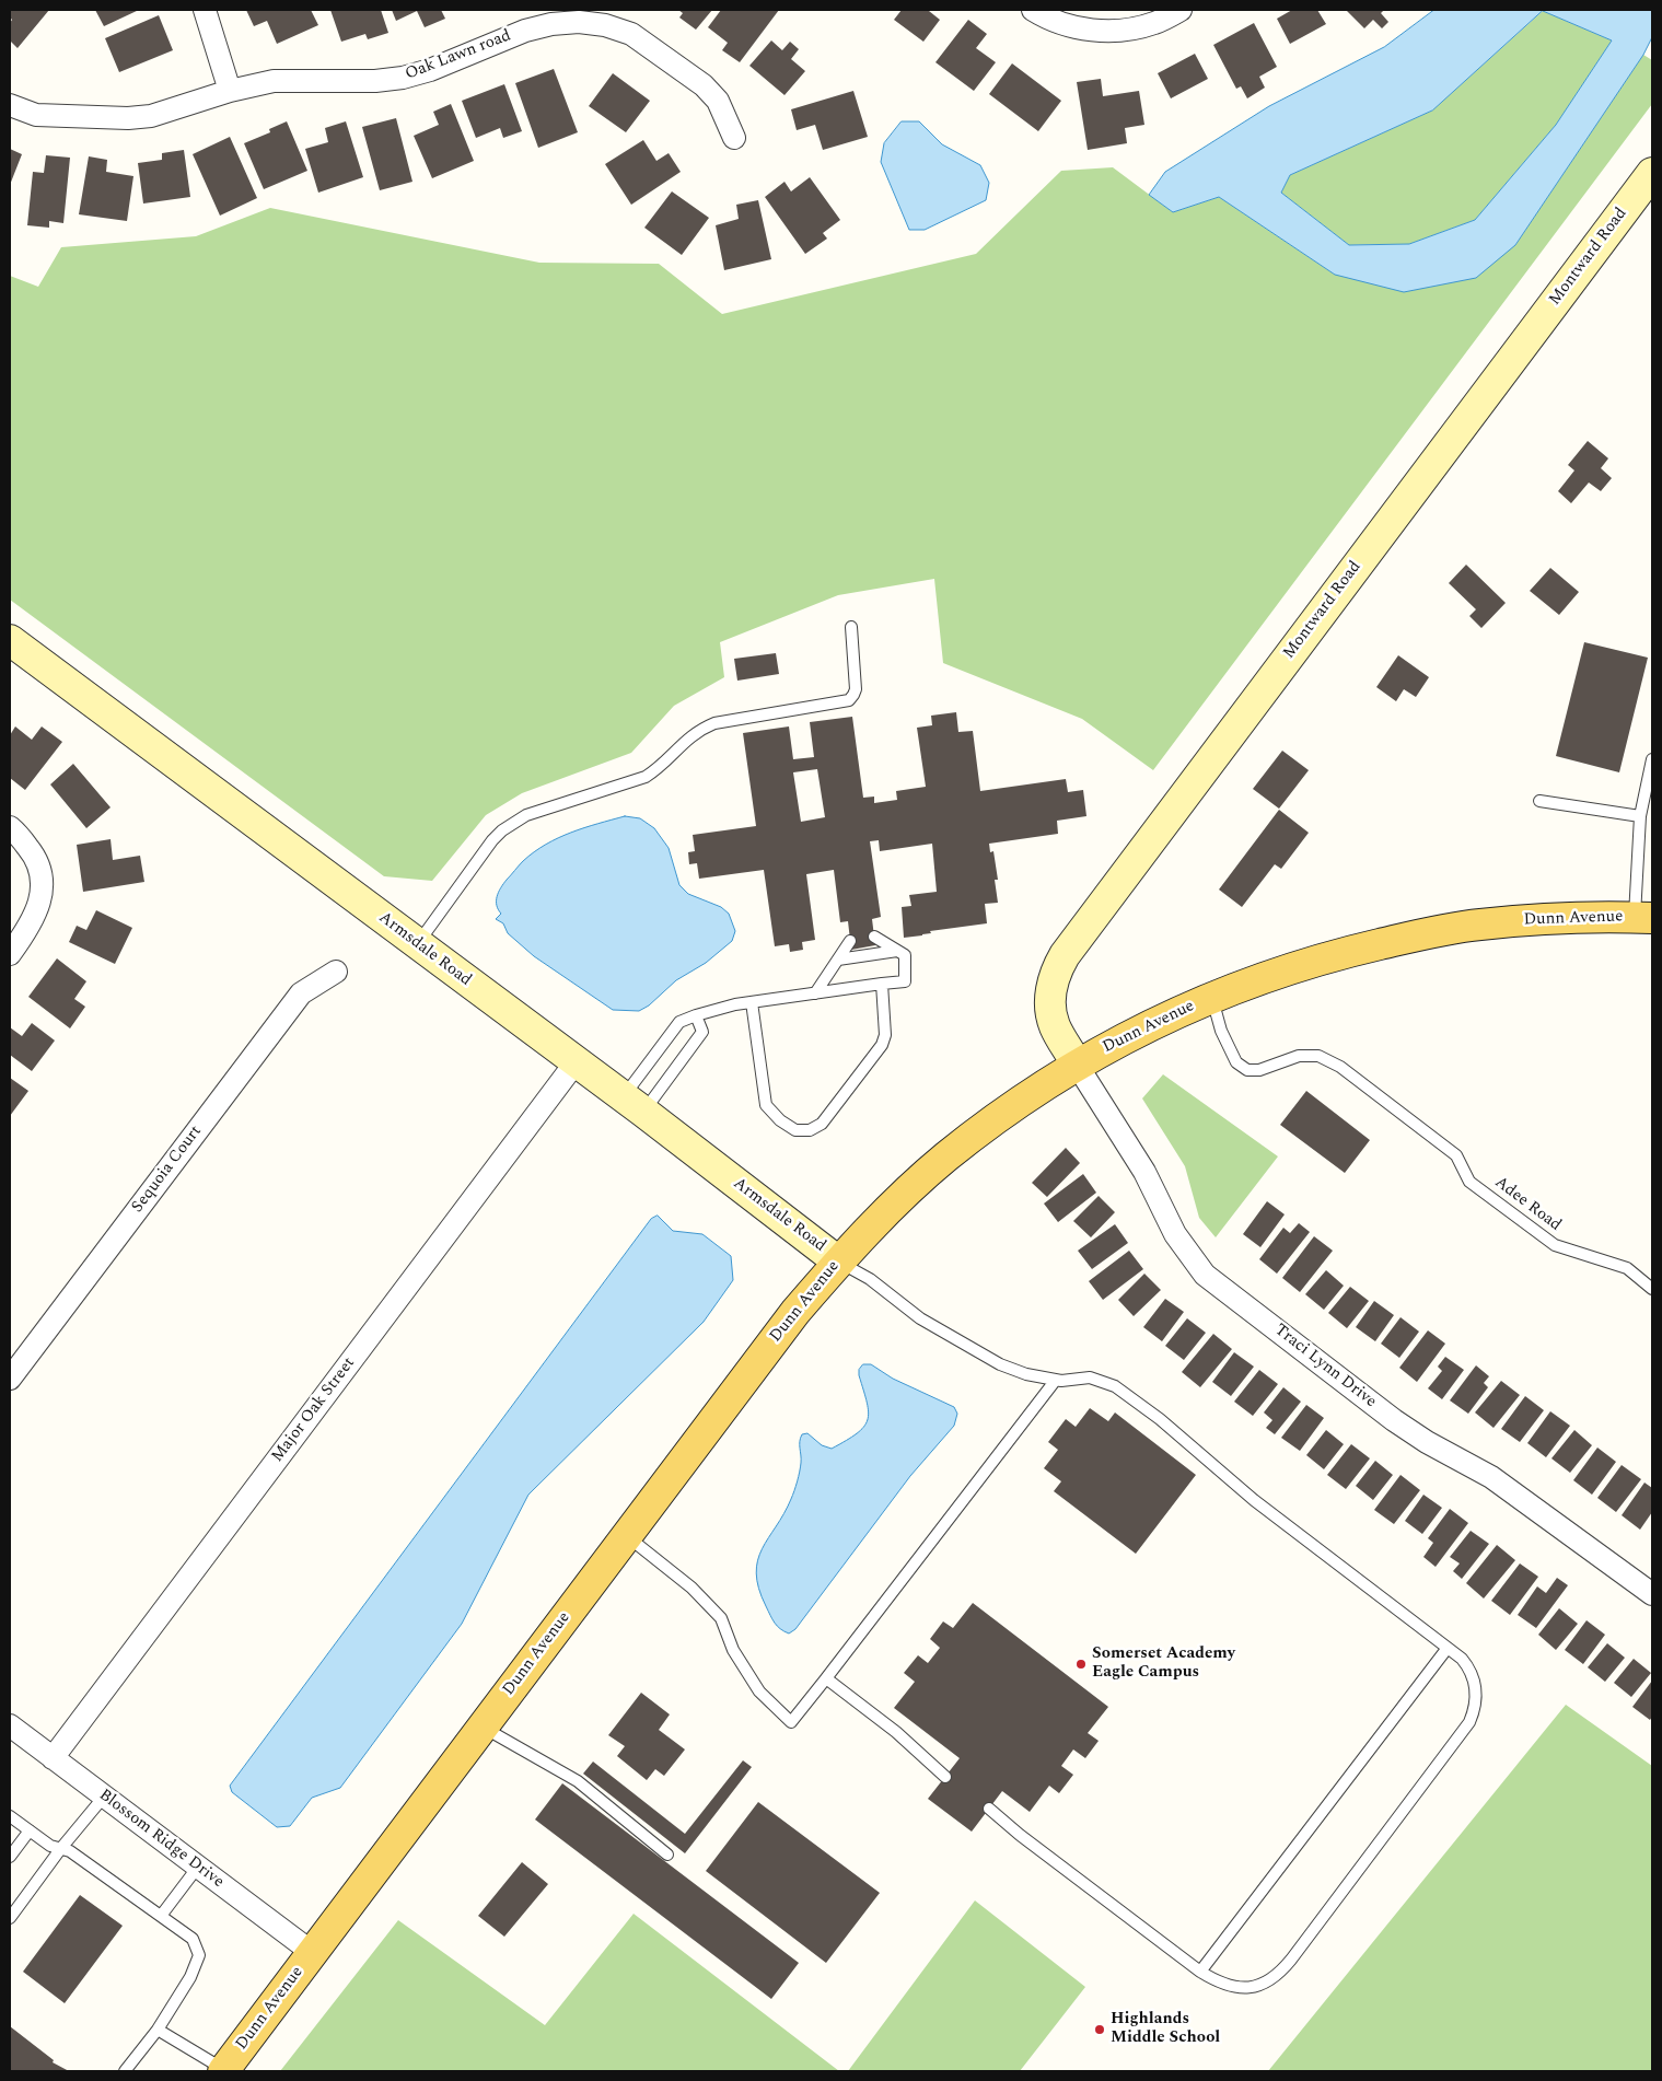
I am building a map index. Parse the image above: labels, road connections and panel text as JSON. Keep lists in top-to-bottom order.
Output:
{
  "streets": {
    "main road": ["Dunn Avenue"],
    "street": [
      "Oak Lawn road",
      "Montward Road",
      "Armsdale Road",
      "Sequoia Court",
      "Traci Lynn Drive",
      "Major Oak Street",
      "Blossom Ridge Drive"
    ],
    "lane": ["Adee Road"]
  },
  "crossings": [
    ["Montward Road", "Dunn Avenue"],
    ["Montward Road", "Traci Lynn Drive"],
    ["Dunn Avenue", "Armsdale Road"],
    ["Dunn Avenue", "Adee Road"],
    ["Dunn Avenue", "Traci Lynn Drive"],
    ["Dunn Avenue", "Blossom Ridge Drive"],
    ["Armsdale Road", "Major Oak Street"],
    ["Major Oak Street", "Blossom Ridge Drive"]
  ],
  "places": ["Somerset Academy Eagle Campus", "Highlands Middle School"]
}
